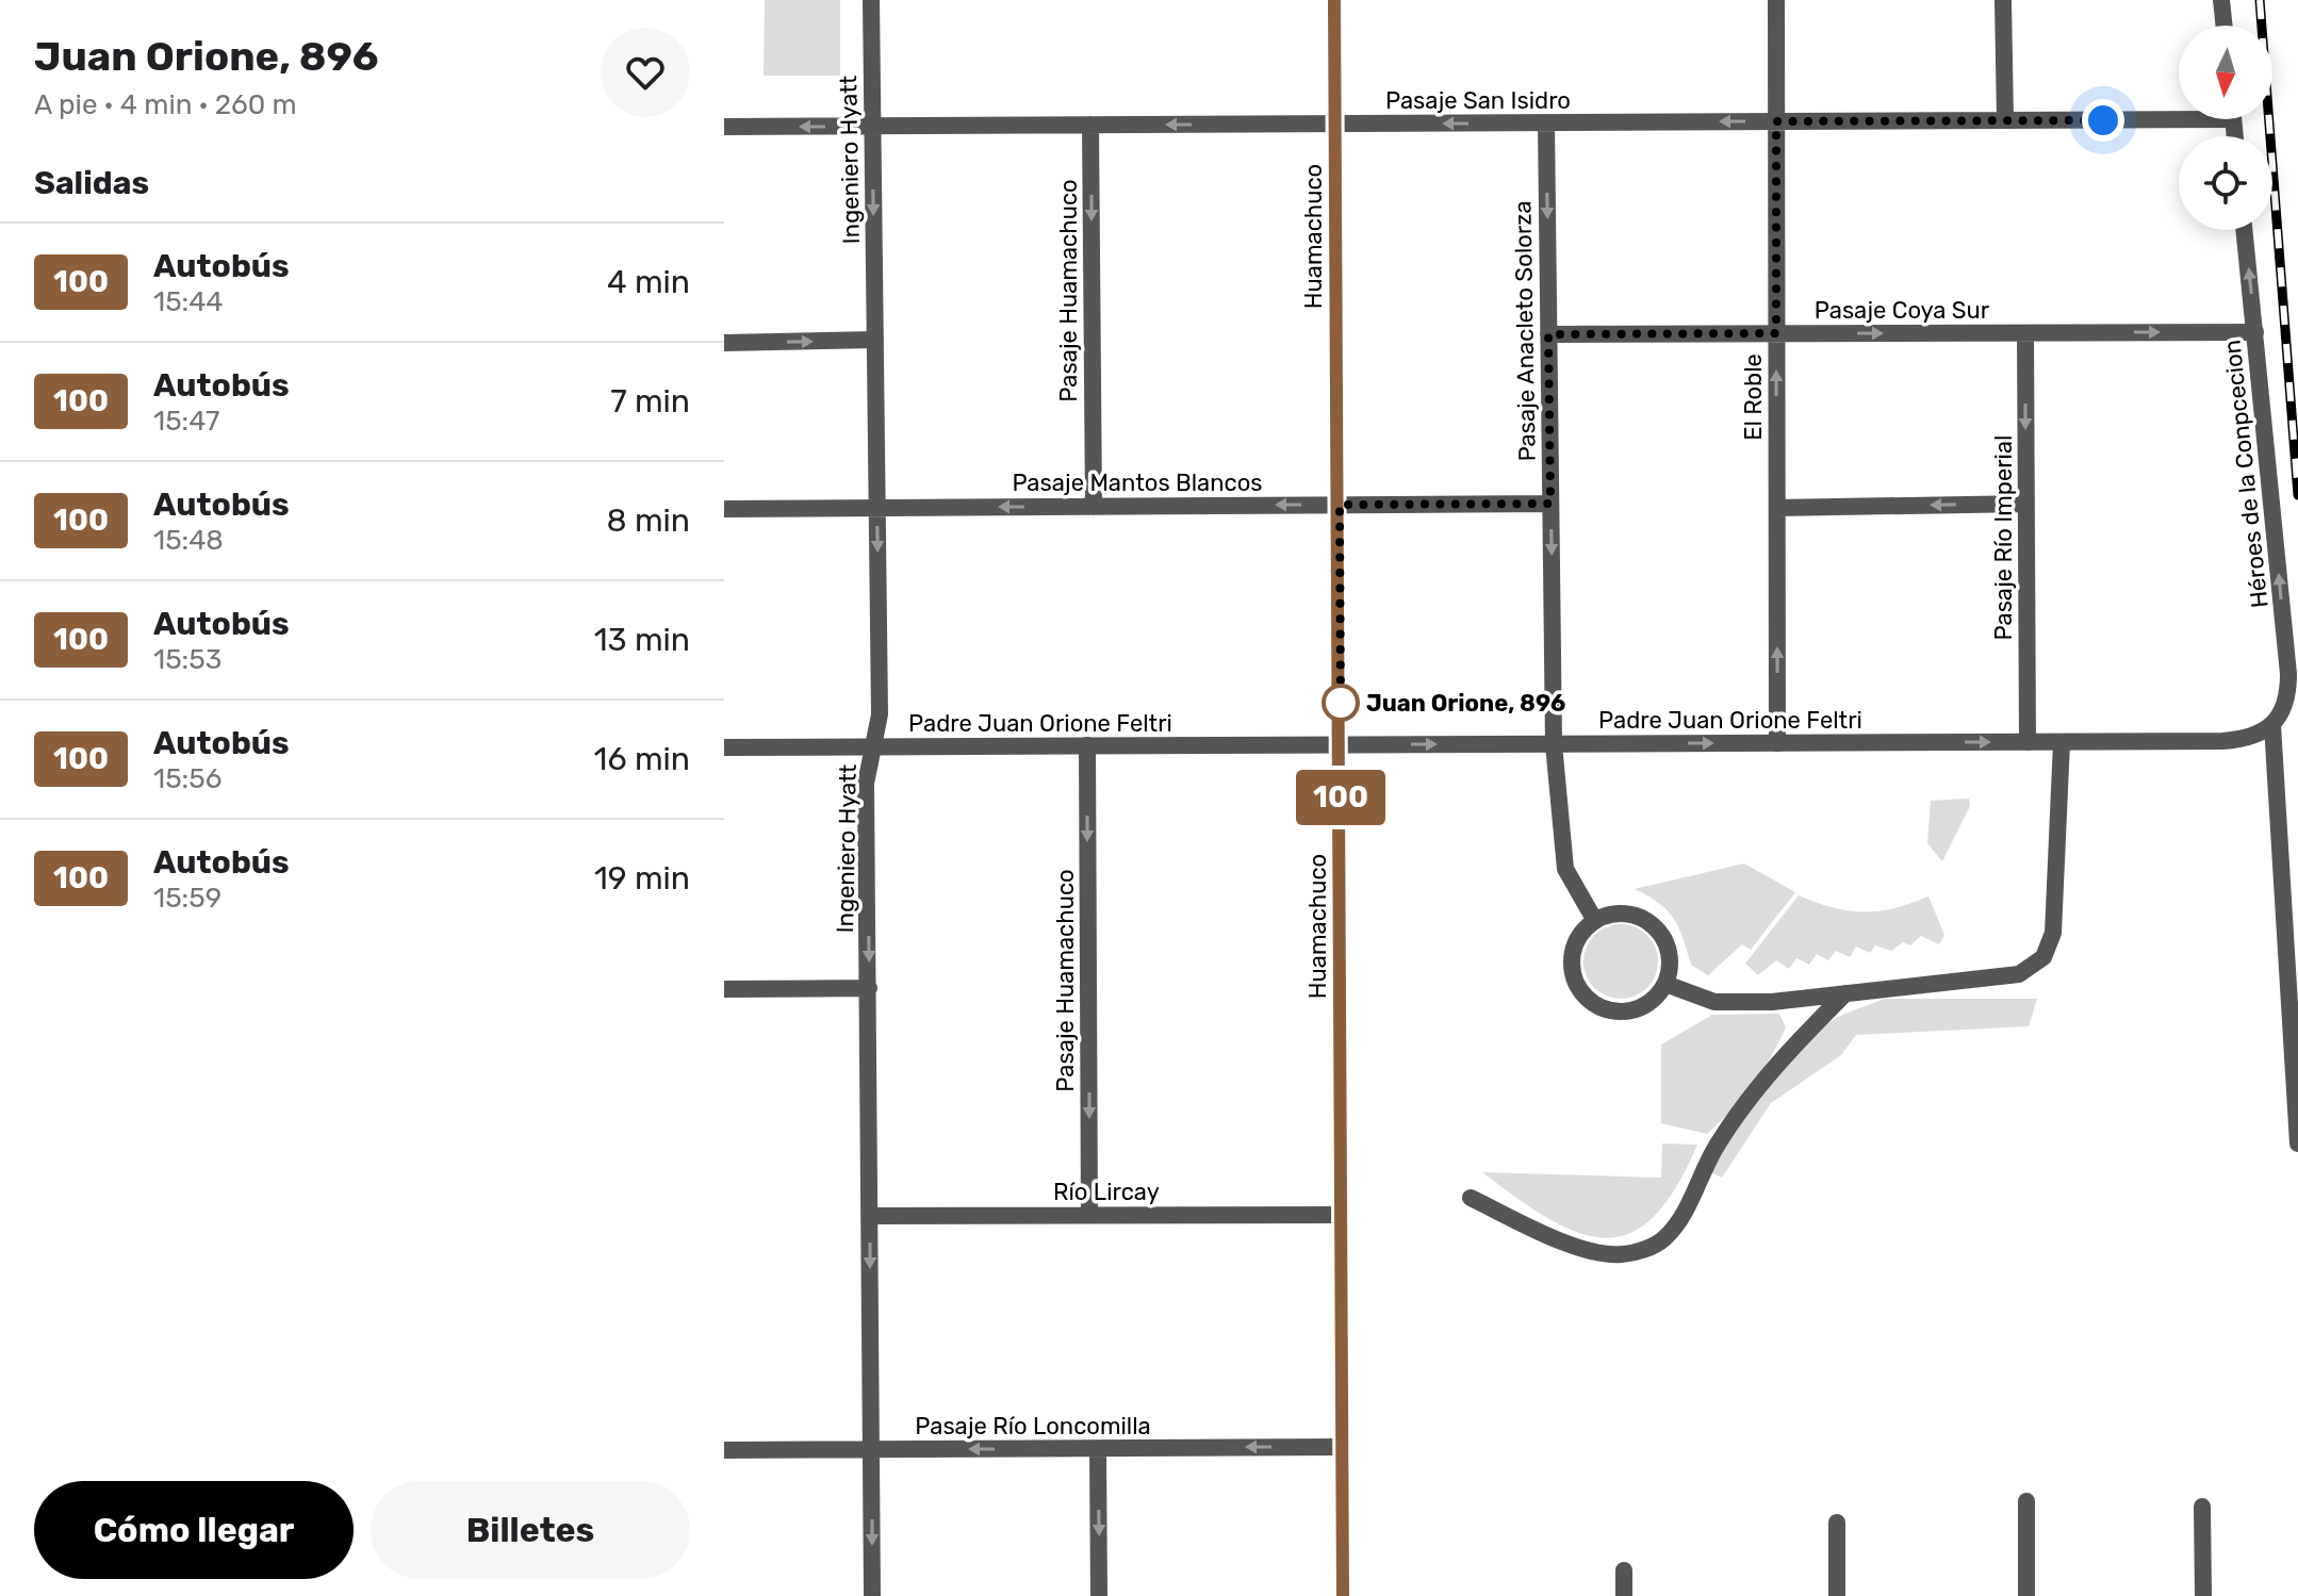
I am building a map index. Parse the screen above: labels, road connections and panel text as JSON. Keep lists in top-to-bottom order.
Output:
{
  "streets": {
    "street": [
      "Pasaje San Isidro",
      "Ingeniero Hyatt",
      "Huamachuco",
      "Pasaje Huamachuco",
      "Pasaje Coya Sur",
      "Pasaje Anacleto Solorza",
      "El Roble",
      "Héroes de la Conpcecion",
      "Pasaje Mantos Blancos",
      "Pasaje Río Imperial",
      "Padre Juan Orione Feltri",
      "Río Lircay",
      "Pasaje Río Loncomilla"
    ]
  },
  "crossings": [
    ["Pasaje San Isidro", "Ingeniero Hyatt"],
    ["Pasaje San Isidro", "Huamachuco"],
    ["Pasaje San Isidro", "Pasaje Huamachuco"],
    ["Pasaje San Isidro", "Pasaje Anacleto Solorza"],
    ["Pasaje San Isidro", "El Roble"],
    ["Ingeniero Hyatt", "Pasaje Mantos Blancos"],
    ["Ingeniero Hyatt", "Padre Juan Orione Feltri"],
    ["Ingeniero Hyatt", "Río Lircay"],
    ["Ingeniero Hyatt", "Pasaje Río Loncomilla"],
    ["Huamachuco", "Pasaje Mantos Blancos"],
    ["Huamachuco", "Padre Juan Orione Feltri"],
    ["Huamachuco", "Río Lircay"],
    ["Huamachuco", "Pasaje Río Loncomilla"],
    ["Pasaje Huamachuco", "Pasaje Mantos Blancos"],
    ["Pasaje Huamachuco", "Padre Juan Orione Feltri"],
    ["Pasaje Huamachuco", "Río Lircay"],
    ["Pasaje Coya Sur", "Pasaje Anacleto Solorza"],
    ["Pasaje Coya Sur", "El Roble"],
    ["Pasaje Coya Sur", "Héroes de la Conpcecion"],
    ["Pasaje Coya Sur", "Pasaje Río Imperial"],
    ["Pasaje Anacleto Solorza", "Pasaje Mantos Blancos"],
    ["Pasaje Anacleto Solorza", "Padre Juan Orione Feltri"],
    ["El Roble", "Padre Juan Orione Feltri"],
    ["Héroes de la Conpcecion", "Padre Juan Orione Feltri"],
    ["Pasaje Río Imperial", "Padre Juan Orione Feltri"]
  ],
  "one_way": [
    "Pasaje San Isidro",
    "Ingeniero Hyatt",
    "Pasaje Huamachuco",
    "Pasaje Coya Sur",
    "Pasaje Anacleto Solorza",
    "El Roble",
    "Héroes de la Conpcecion",
    "Pasaje Mantos Blancos",
    "Pasaje Río Imperial",
    "Padre Juan Orione Feltri",
    "Pasaje Río Loncomilla"
  ],
  "places": ["Juan Orione, 896"],
  "lines": ["bus line 100"],
  "north": "bottom",
  "page": {
    "heading": [
      ["Juan Orione, 896", "A pie · 4 min · 260 m"],
      "Salidas"
    ],
    "on_map": "100",
    "list": [
      {
        "mark": "100",
        "name": "Autobús",
        "note": "15:44",
        "value": "4 min"
      },
      {
        "mark": "100",
        "name": "Autobús",
        "note": "15:47",
        "value": "7 min"
      },
      {
        "mark": "100",
        "name": "Autobús",
        "note": "15:48",
        "value": "8 min"
      },
      {
        "mark": "100",
        "name": "Autobús",
        "note": "15:53",
        "value": "13 min"
      },
      {
        "mark": "100",
        "name": "Autobús",
        "note": "15:56",
        "value": "16 min"
      },
      {
        "mark": "100",
        "name": "Autobús",
        "note": "15:59",
        "value": "19 min"
      }
    ],
    "buttons": ["Cómo llegar", "Billetes"]
  }
}
